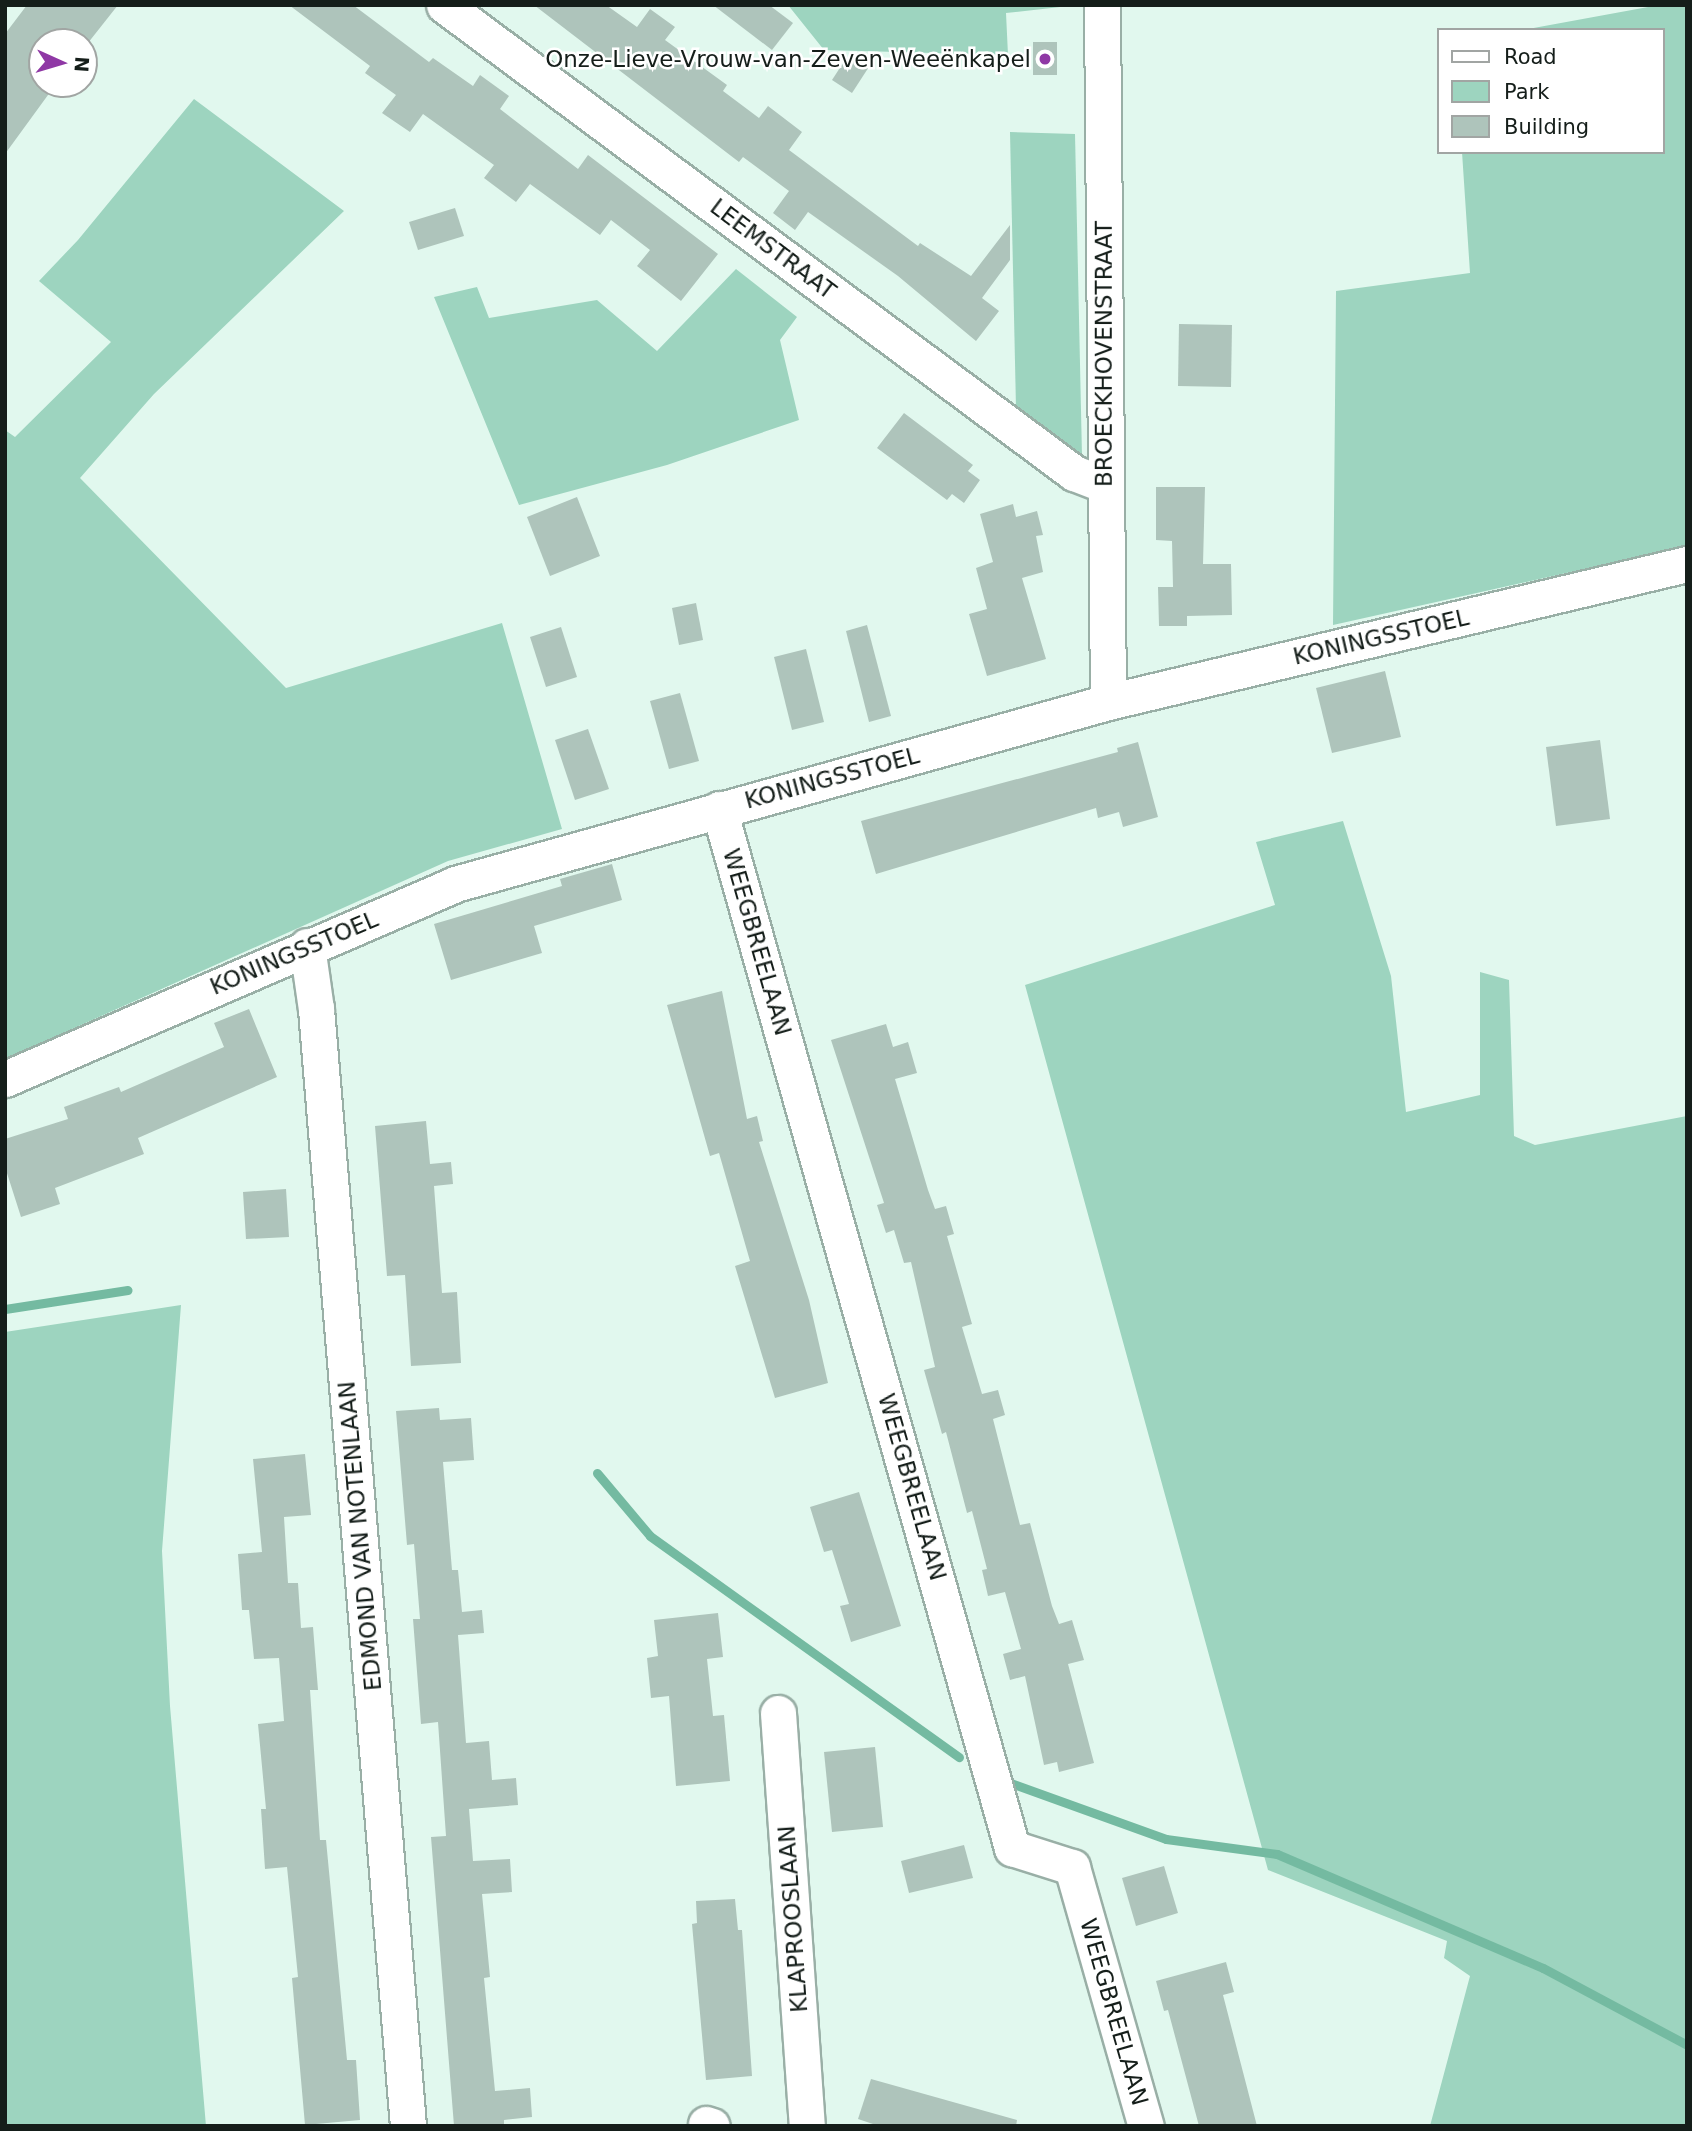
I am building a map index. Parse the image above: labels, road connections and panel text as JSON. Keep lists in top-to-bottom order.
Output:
{
  "streets": {
    "street": [
      "LEEMSTRAAT",
      "BROECKHOVENSTRAAT",
      "KONINGSSTOEL",
      "WEEGBREELAAN",
      "EDMOND VAN NOTENLAAN",
      "KLAPROOSLAAN"
    ]
  },
  "crossings": [
    ["LEEMSTRAAT", "BROECKHOVENSTRAAT"],
    ["BROECKHOVENSTRAAT", "KONINGSSTOEL"],
    ["KONINGSSTOEL", "WEEGBREELAAN"],
    ["KONINGSSTOEL", "EDMOND VAN NOTENLAAN"]
  ],
  "places": ["Onze-Lieve-Vrouw-van-Zeven-Weeënkapel"],
  "legend": ["Road", "Park", "Building"],
  "north": "right"
}
